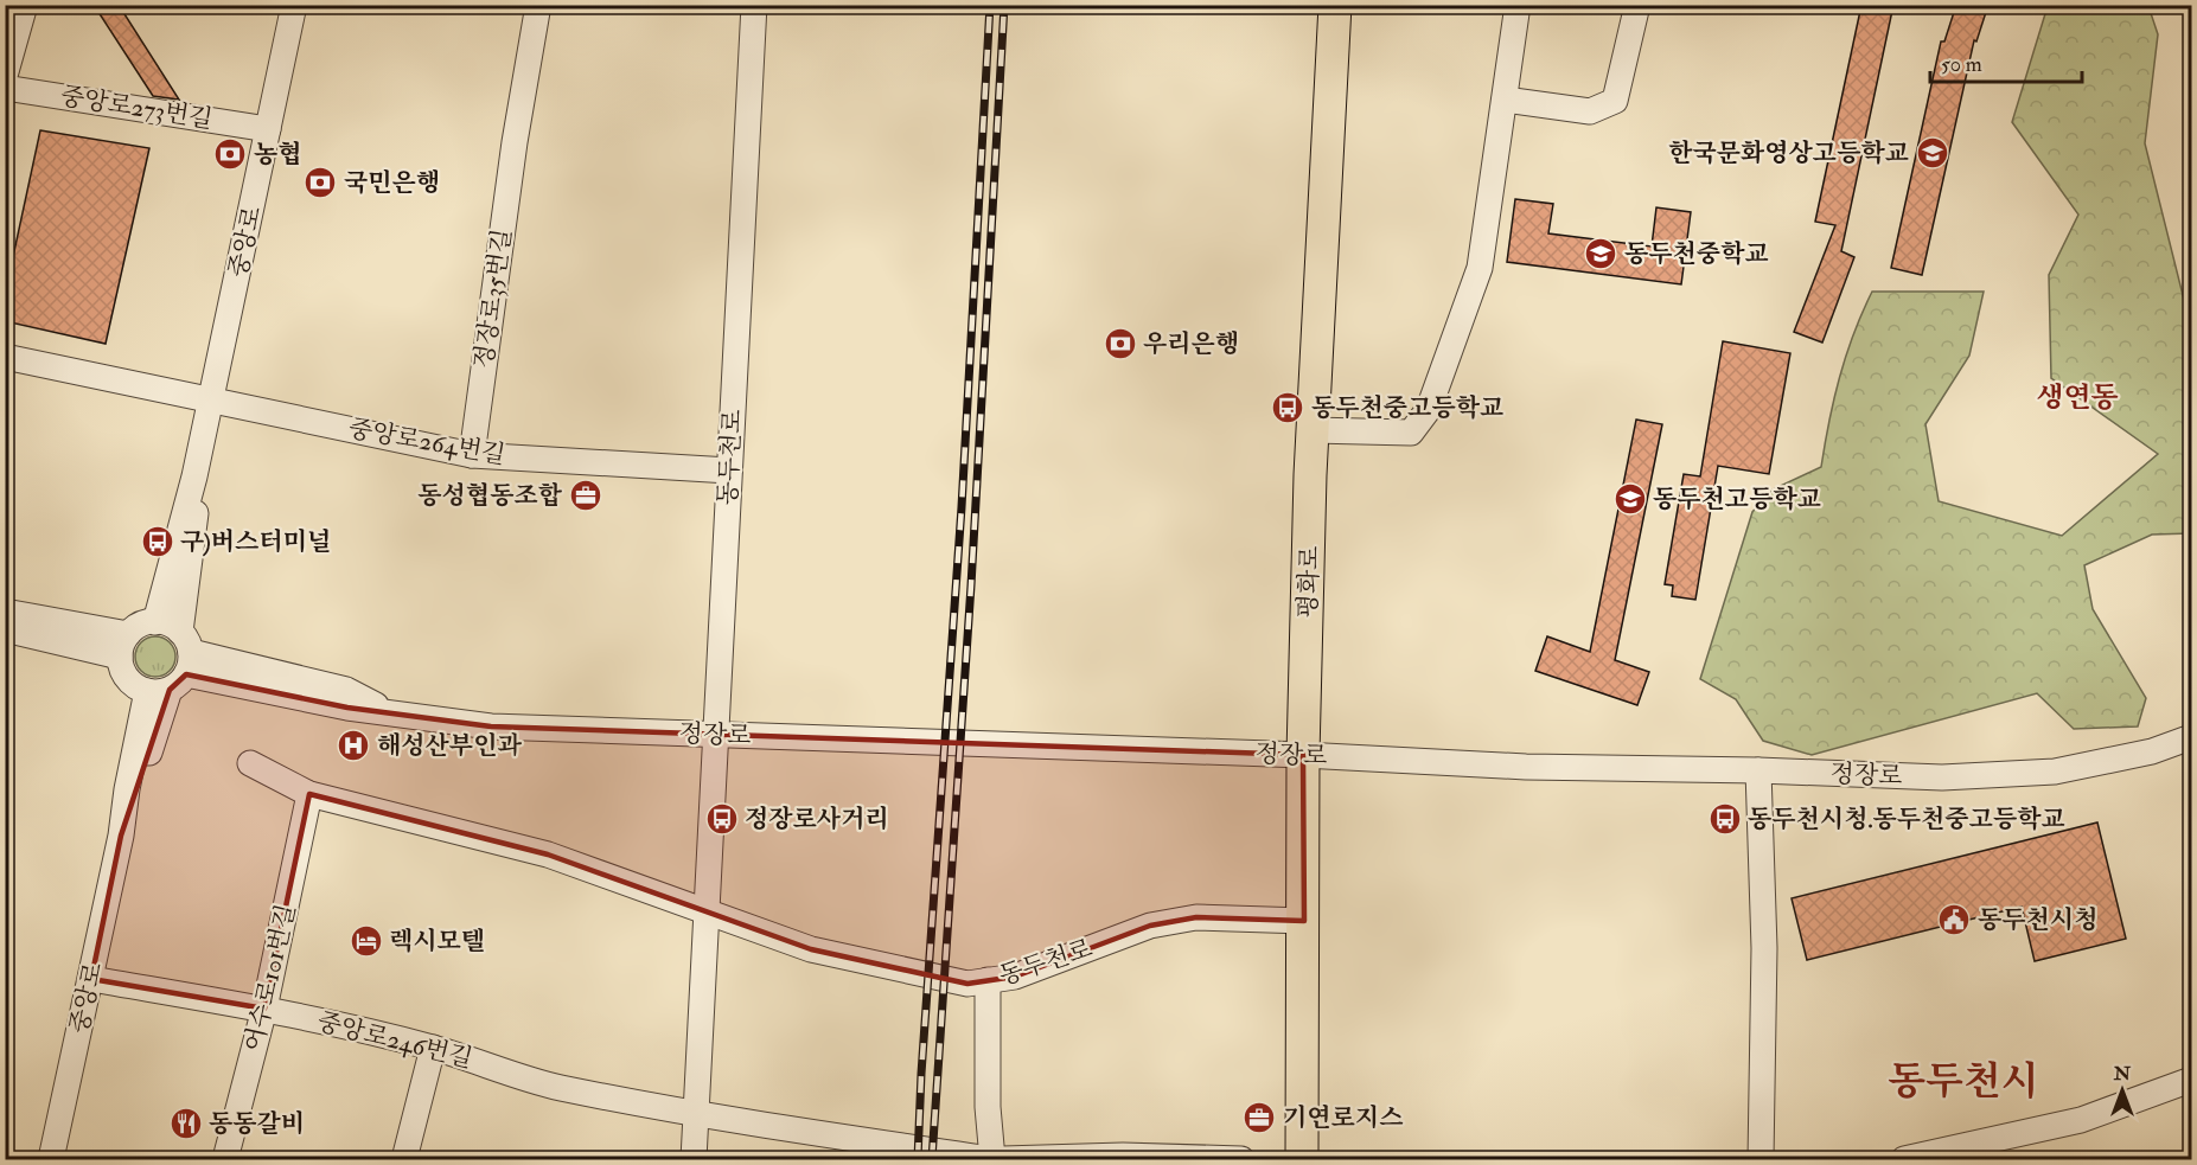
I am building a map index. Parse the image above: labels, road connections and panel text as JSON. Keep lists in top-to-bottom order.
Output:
{
  "streets": {
    "main road": ["평화로"],
    "street": [
      "중앙로273번길",
      "중앙로",
      "정장로35번길",
      "중앙로264번길",
      "동두천로",
      "정장로",
      "어수로101번길",
      "중앙로246번길"
    ]
  },
  "crossings": [
    ["중앙로273번길", "중앙로"],
    ["중앙로", "중앙로264번길"],
    ["중앙로", "정장로"],
    ["중앙로", "중앙로246번길"],
    ["정장로35번길", "중앙로264번길"],
    ["중앙로264번길", "동두천로"],
    ["동두천로", "평화로"],
    ["동두천로", "정장로"],
    ["동두천로", "어수로101번길"],
    ["동두천로", "중앙로246번길"],
    ["평화로", "정장로"],
    ["어수로101번길", "중앙로246번길"]
  ],
  "districts": ["생연동", "동두천시"],
  "places": {
    "school or university": ["한국문화영상고등학교", "동두천중학교", "동두천고등학교"],
    "bank": ["농협", "국민은행", "우리은행"],
    "bus stop": [
      "동두천중고등학교",
      "구)버스터미널",
      "정장로사거리",
      "동두천시청.동두천중고등학교"
    ],
    "office": ["동성협동조합", "기연로지스"],
    "hospital": ["해성산부인과"],
    "public building": ["동두천시청"],
    "hotel": ["렉시모텔"],
    "restaurant": ["동동갈비"]
  },
  "scale_bar": "50 m",
  "north": "top"
}
